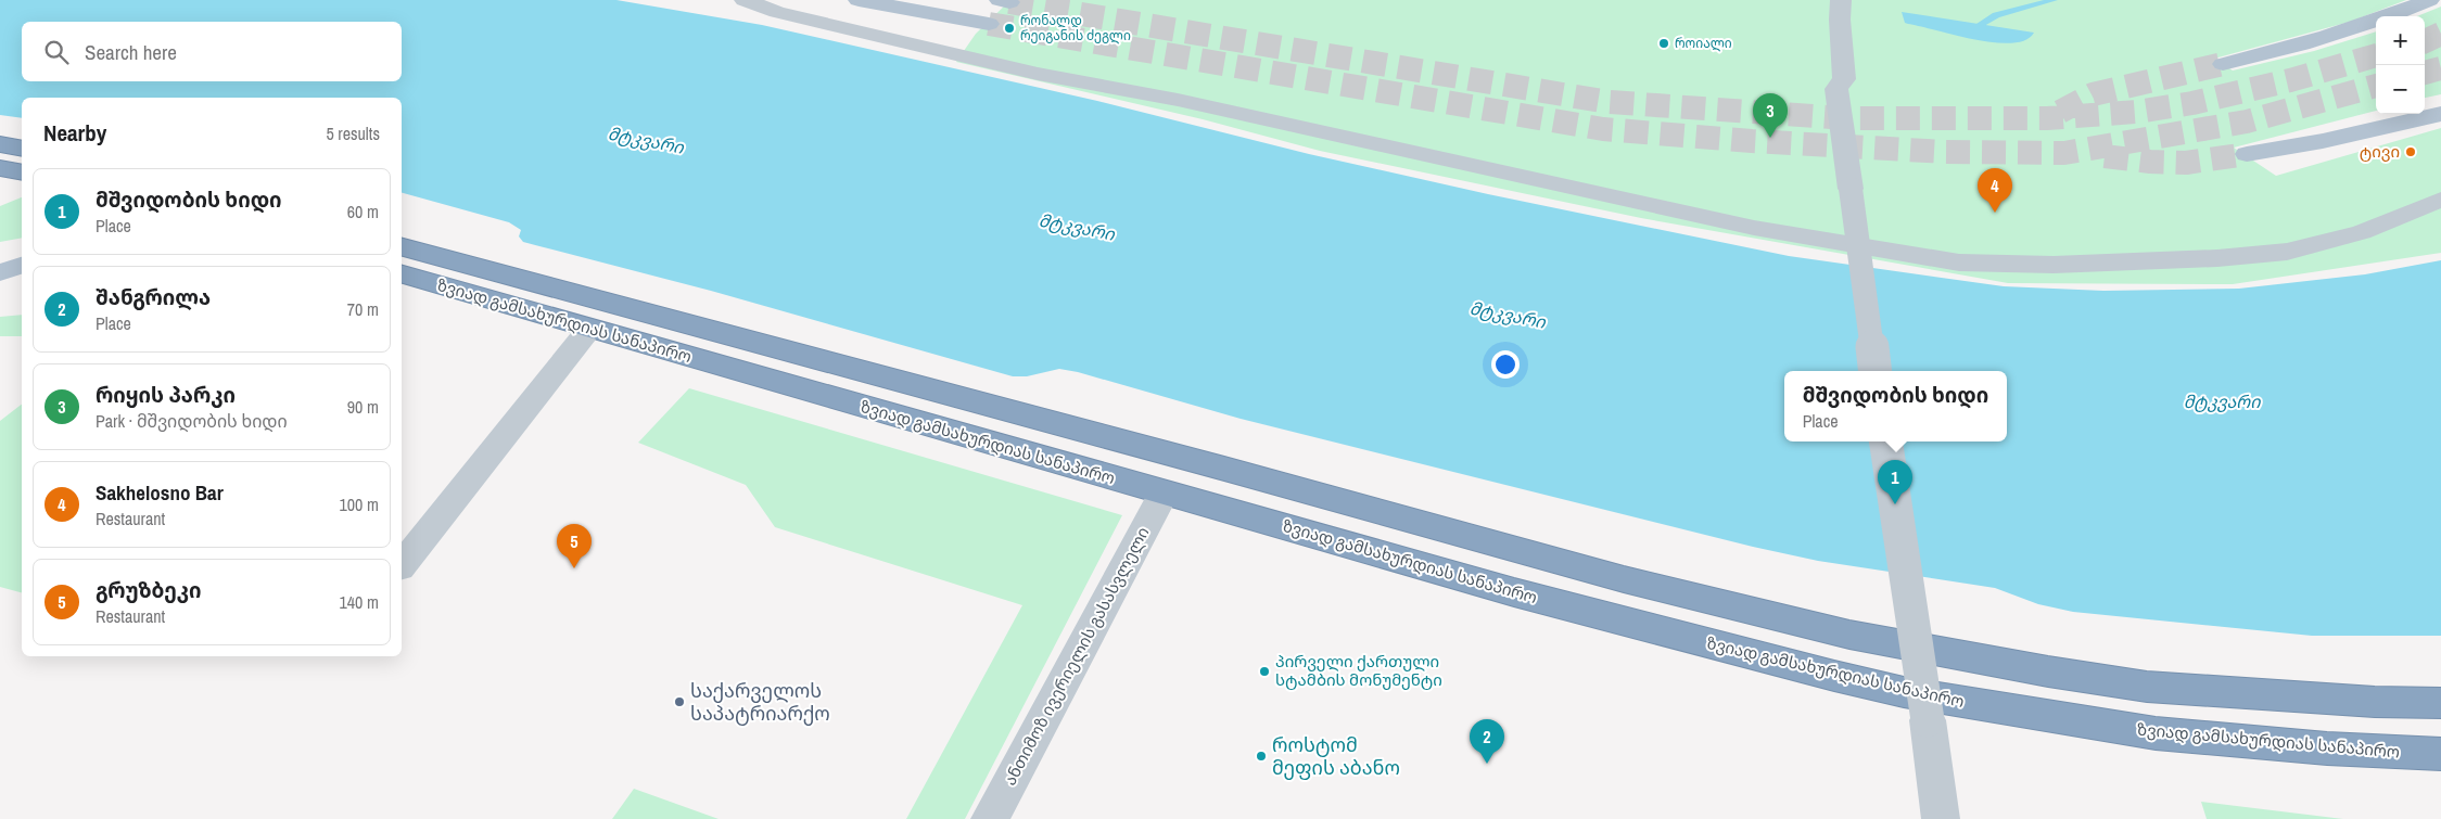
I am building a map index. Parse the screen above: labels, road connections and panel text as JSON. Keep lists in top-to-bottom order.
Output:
{
  "streets": {
    "highway": ["ზვიად გამსახურდიას სანაპირო"],
    "street": ["ანთიმოზ ივერიელის გასასვლელი"]
  },
  "crossings": [
    ["ზვიად გამსახურდიას სანაპირო", "ანთიმოზ ივერიელის გასასვლელი"]
  ],
  "water": ["მტკვარი"],
  "places": [
    "რონალდ რეიგანის ძეგლი",
    "როიალი",
    "ტივი",
    "პირველი ქართული სტამბის მონუმენტი",
    "საქარველოს საპატრიარქო",
    "როსტომ მეფის აბანო"
  ],
  "page": {
    "map_buttons": ["+", "−"],
    "search": "Search here",
    "pins": [
      "3",
      "4",
      "1",
      "5",
      "2"
    ],
    "heading": ["Nearby", "5 results"],
    "list": [
      {
        "mark": "1",
        "name": "მშვიდობის ხიდი",
        "note": "Place",
        "value": "60 m"
      },
      {
        "mark": "2",
        "name": "შანგრილა",
        "note": "Place",
        "value": "70 m"
      },
      {
        "mark": "3",
        "name": "რიყის პარკი",
        "note": "Park · მშვიდობის ხიდი",
        "value": "90 m"
      },
      {
        "mark": "4",
        "name": "Sakhelosno Bar",
        "note": "Restaurant",
        "value": "100 m"
      },
      {
        "mark": "5",
        "name": "გრუზბეკი",
        "note": "Restaurant",
        "value": "140 m"
      }
    ],
    "popup": ["მშვიდობის ხიდი", "Place"]
  }
}
